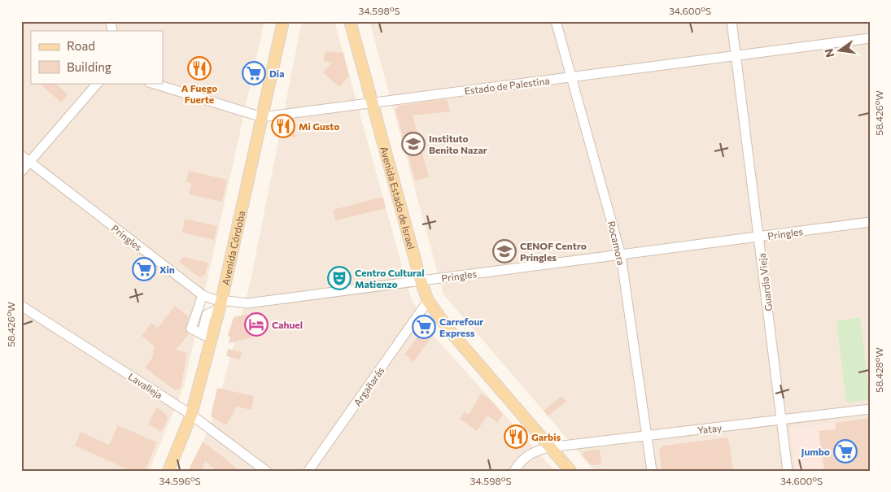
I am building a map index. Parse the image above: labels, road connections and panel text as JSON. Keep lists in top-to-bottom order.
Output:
{
  "streets": {
    "main road": ["Avenida Estado de Israel", "Avenida Córdoba"],
    "street": [
      "Estado de Palestina",
      "Pringles",
      "Rocamora",
      "Guardia Vieja",
      "Lavalleja",
      "Argañarás",
      "Yatay"
    ]
  },
  "crossings": [
    ["Estado de Palestina", "Avenida Estado de Israel"],
    ["Estado de Palestina", "Rocamora"],
    ["Estado de Palestina", "Avenida Córdoba"],
    ["Estado de Palestina", "Guardia Vieja"],
    ["Avenida Estado de Israel", "Pringles"],
    ["Avenida Estado de Israel", "Argañarás"],
    ["Avenida Estado de Israel", "Yatay"],
    ["Pringles", "Rocamora"],
    ["Pringles", "Avenida Córdoba"],
    ["Pringles", "Guardia Vieja"],
    ["Rocamora", "Yatay"],
    ["Avenida Córdoba", "Lavalleja"],
    ["Guardia Vieja", "Yatay"]
  ],
  "places": {
    "restaurant": ["A Fuego Fuerte", "Mi Gusto", "Garbis"],
    "supermarket": [
      "Dia",
      "Xin",
      "Carrefour Express",
      "Jumbo"
    ],
    "school or university": ["Instituto Benito Nazar", "CENOF Centro Pringles"],
    "theatre": ["Centro Cultural Matienzo"],
    "hotel": ["Cahuel"]
  },
  "legend": ["Road", "Building"],
  "north": "left",
  "coordinates": [
    "34.598°S",
    "34.600°S",
    "58.426°W",
    "58.428°W",
    "34.596°S"
  ]
}
